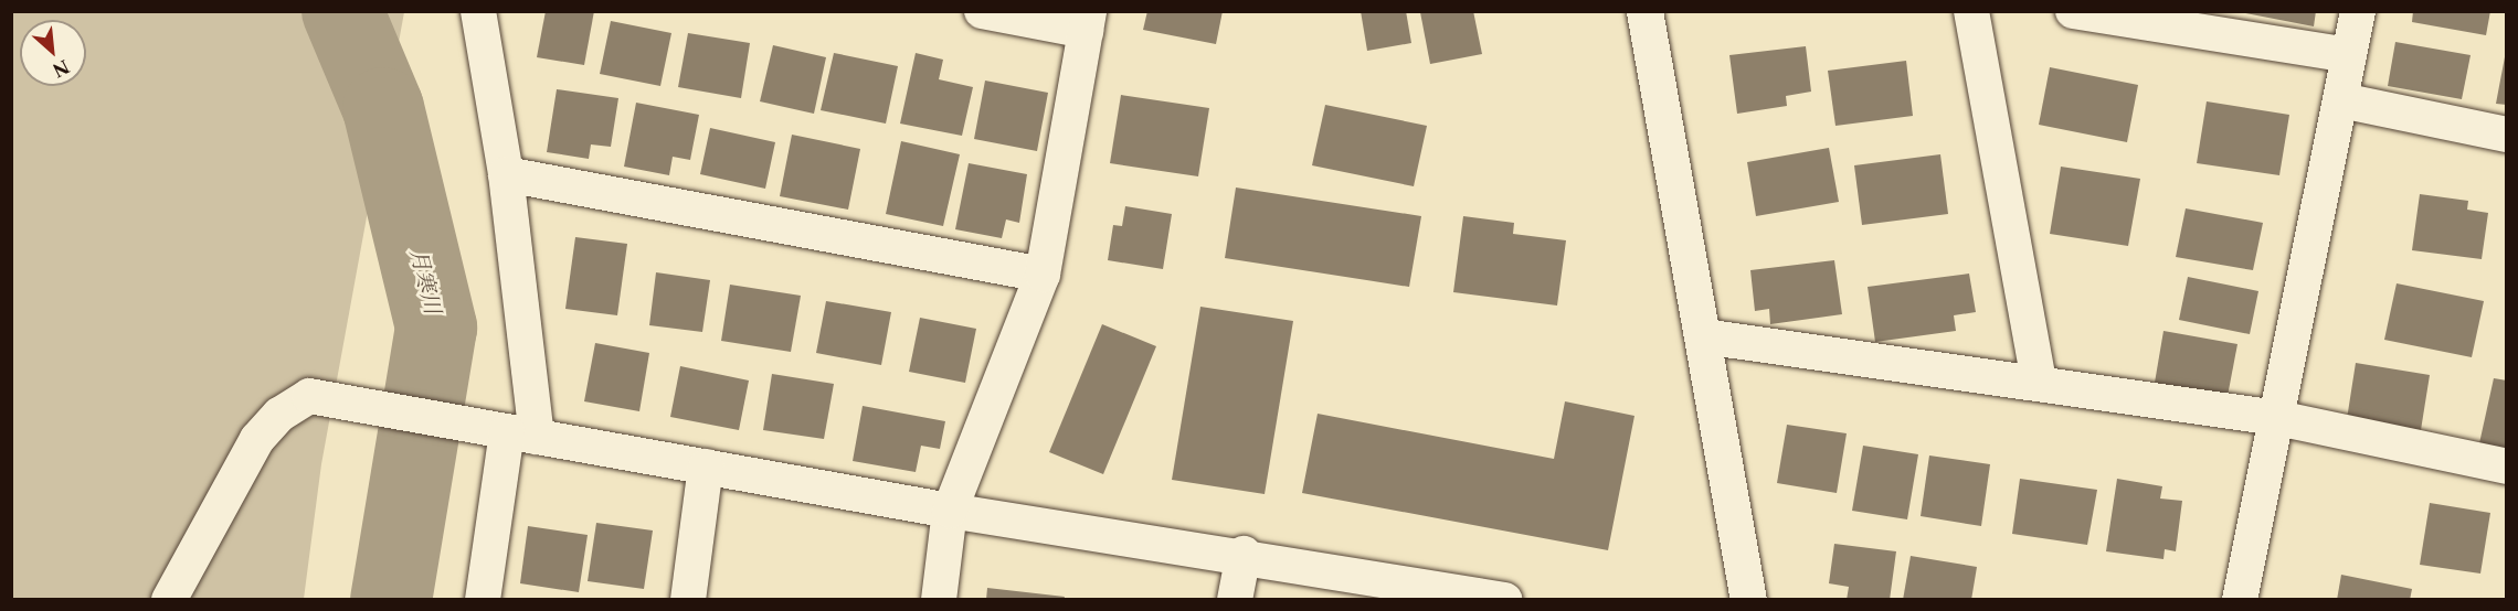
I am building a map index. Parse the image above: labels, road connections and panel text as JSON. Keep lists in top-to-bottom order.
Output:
{
  "water": ["月寒川"],
  "north": "bottom right"
}
